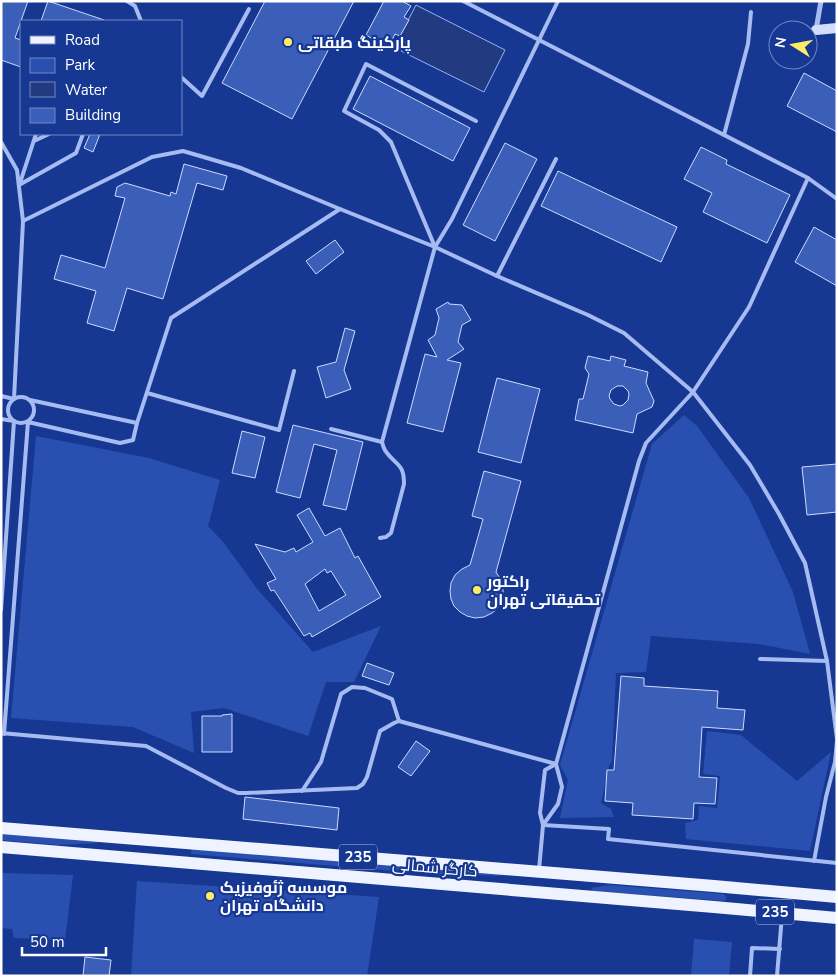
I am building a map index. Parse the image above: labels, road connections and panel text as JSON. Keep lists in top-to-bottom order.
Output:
{
  "streets": {
    "main road": ["235", "کارگر شمالی"]
  },
  "places": ["پارکینگ طبقاتی", "راکتور تحقیقاتی تهران", "موسسه ژئوفیزیک دانشگاه تهران"],
  "legend": [
    "Road",
    "Park",
    "Water",
    "Building"
  ],
  "scale_bar": "50 m",
  "north": "left"
}
